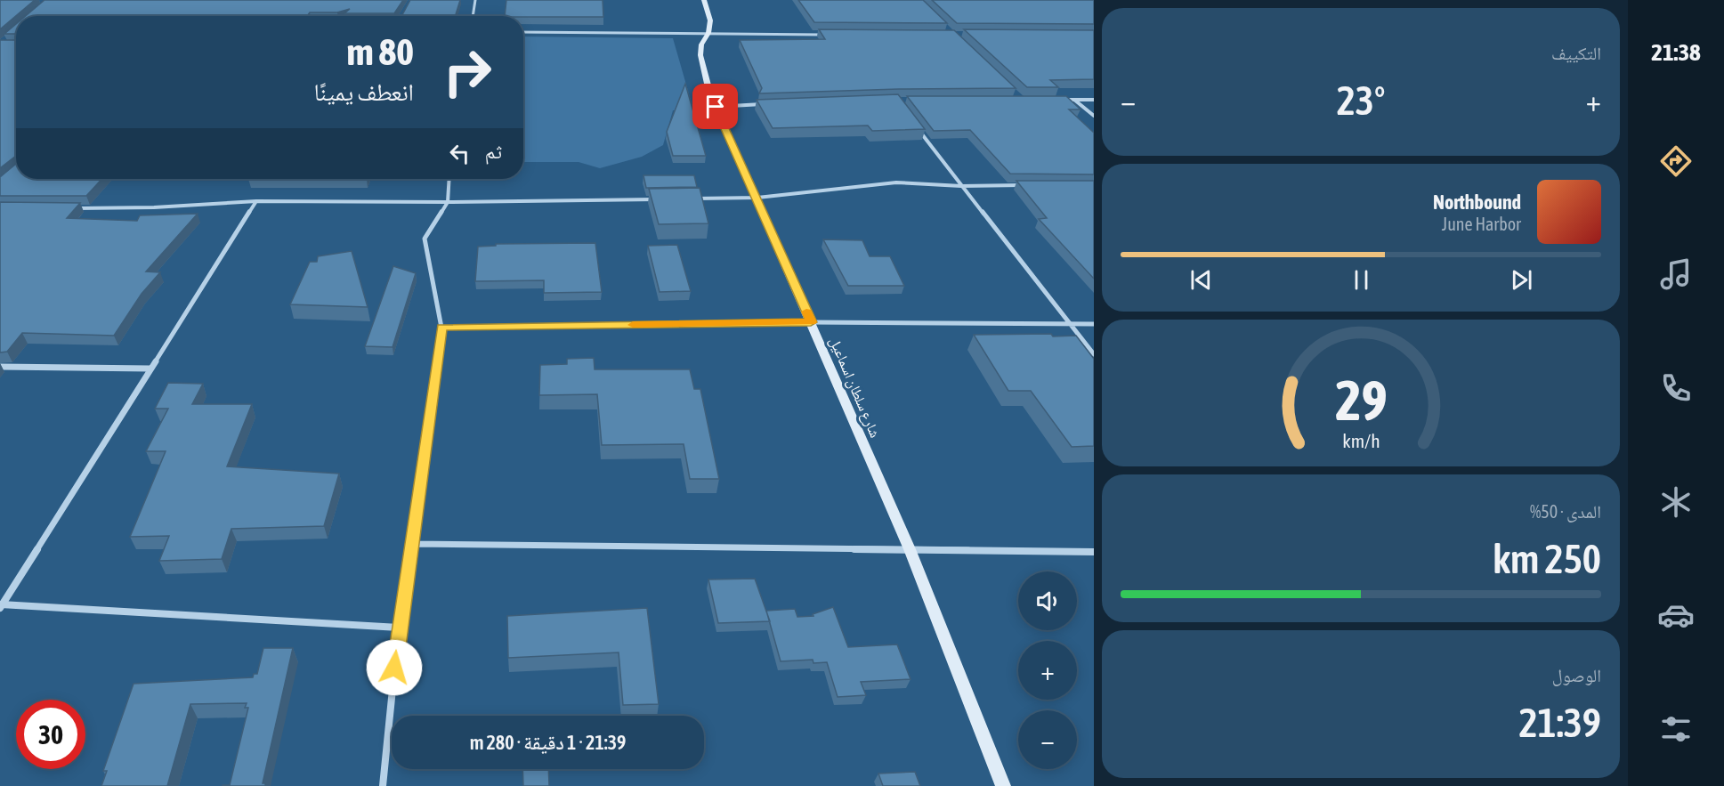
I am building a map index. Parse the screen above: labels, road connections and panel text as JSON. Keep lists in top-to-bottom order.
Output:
{
  "streets": {
    "street": ["شارع سلطان اسماعيل"]
  },
  "page": {
    "tabs": "21:38",
    "tile": [
      "التكييف",
      ["المدى · 50%", "250 km"],
      ["الوصول", "21:39"]
    ],
    "turn": ["80 m", "انعطف يمينًا"],
    "heat": ["−", "23°", "+"],
    "then": "ثم",
    "song": ["Northbound", "June Harbor"],
    "map_buttons": ["+", "−"],
    "limit": "30",
    "trip": "21:39 · 1 دقيقة · 280 m",
    "gauge": ["29", "km/h"]
  }
}
